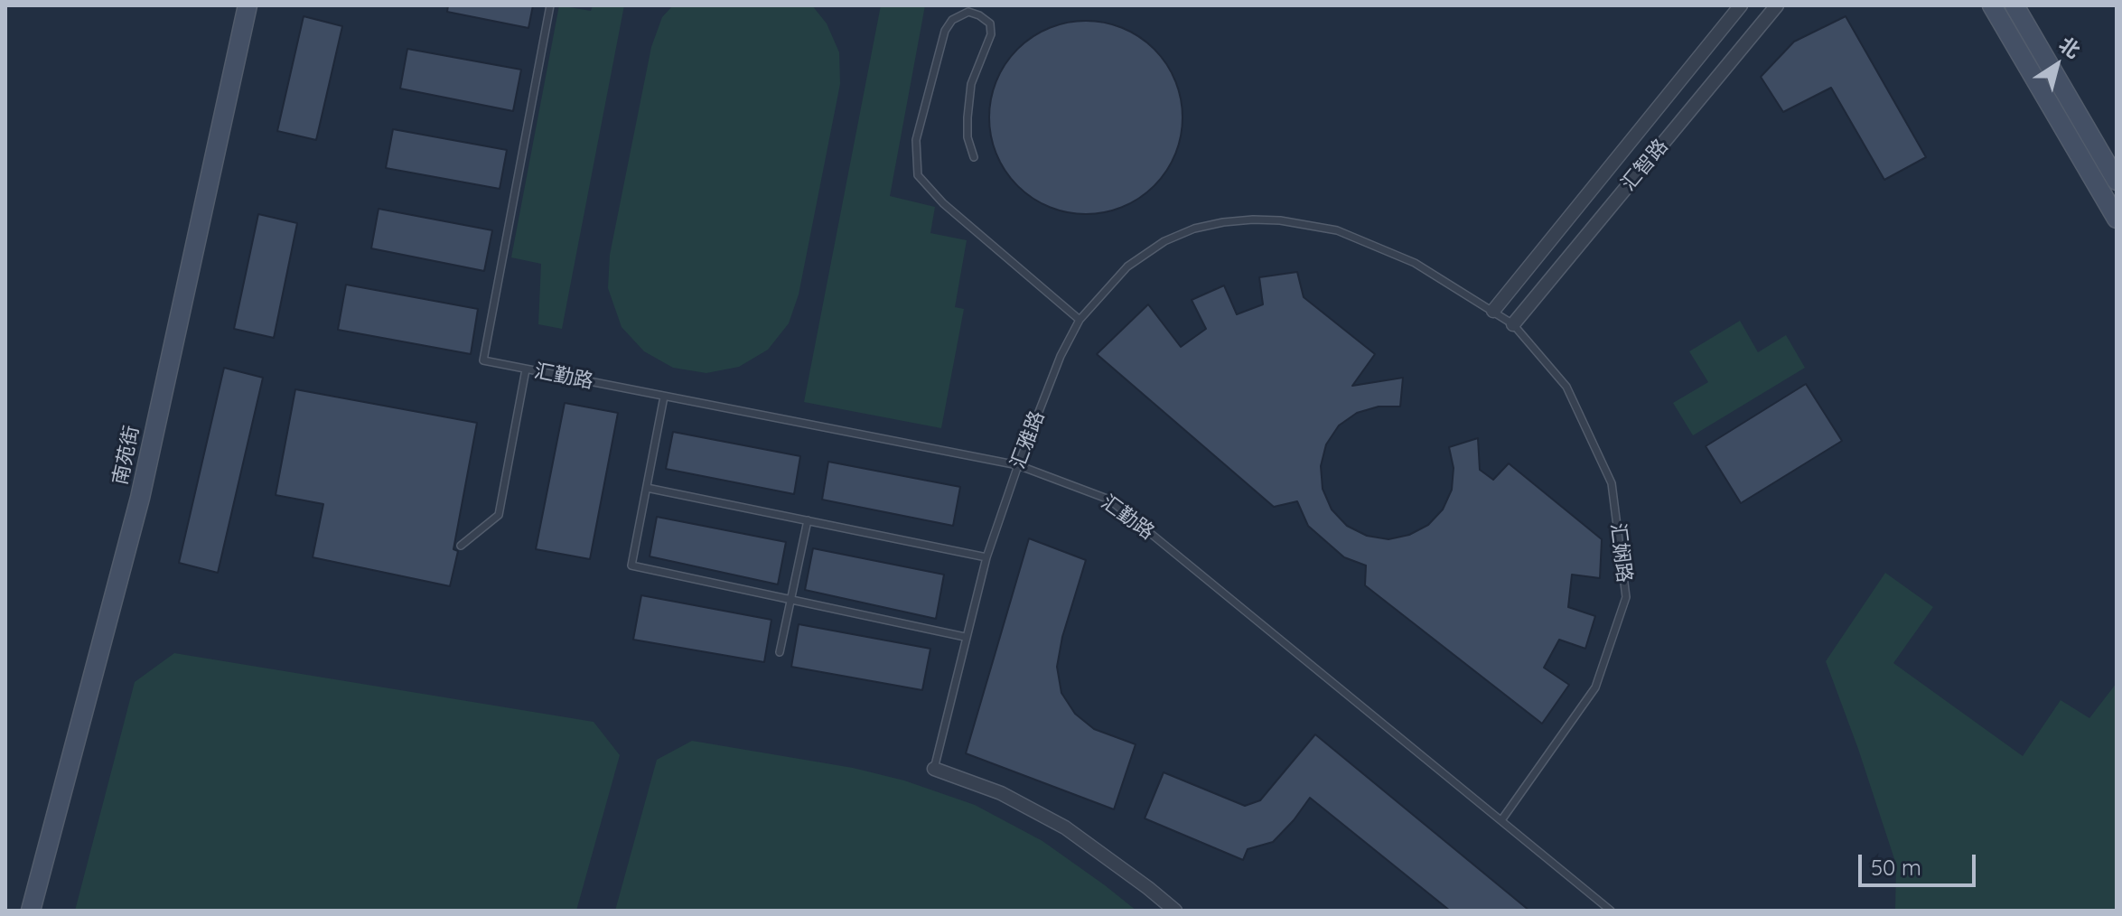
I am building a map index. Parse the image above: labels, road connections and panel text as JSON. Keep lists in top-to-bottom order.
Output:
{
  "streets": {
    "main road": ["南苑街"],
    "street": ["汇智路", "汇雅路"],
    "lane": ["汇勤路", "汇娴路"]
  },
  "crossings": [
    ["汇智路", "汇雅路"],
    ["汇智路", "汇娴路"],
    ["汇勤路", "汇雅路"],
    ["汇勤路", "汇娴路"],
    ["汇雅路", "汇娴路"]
  ],
  "scale_bar": "50 m",
  "north": "top right"
}
